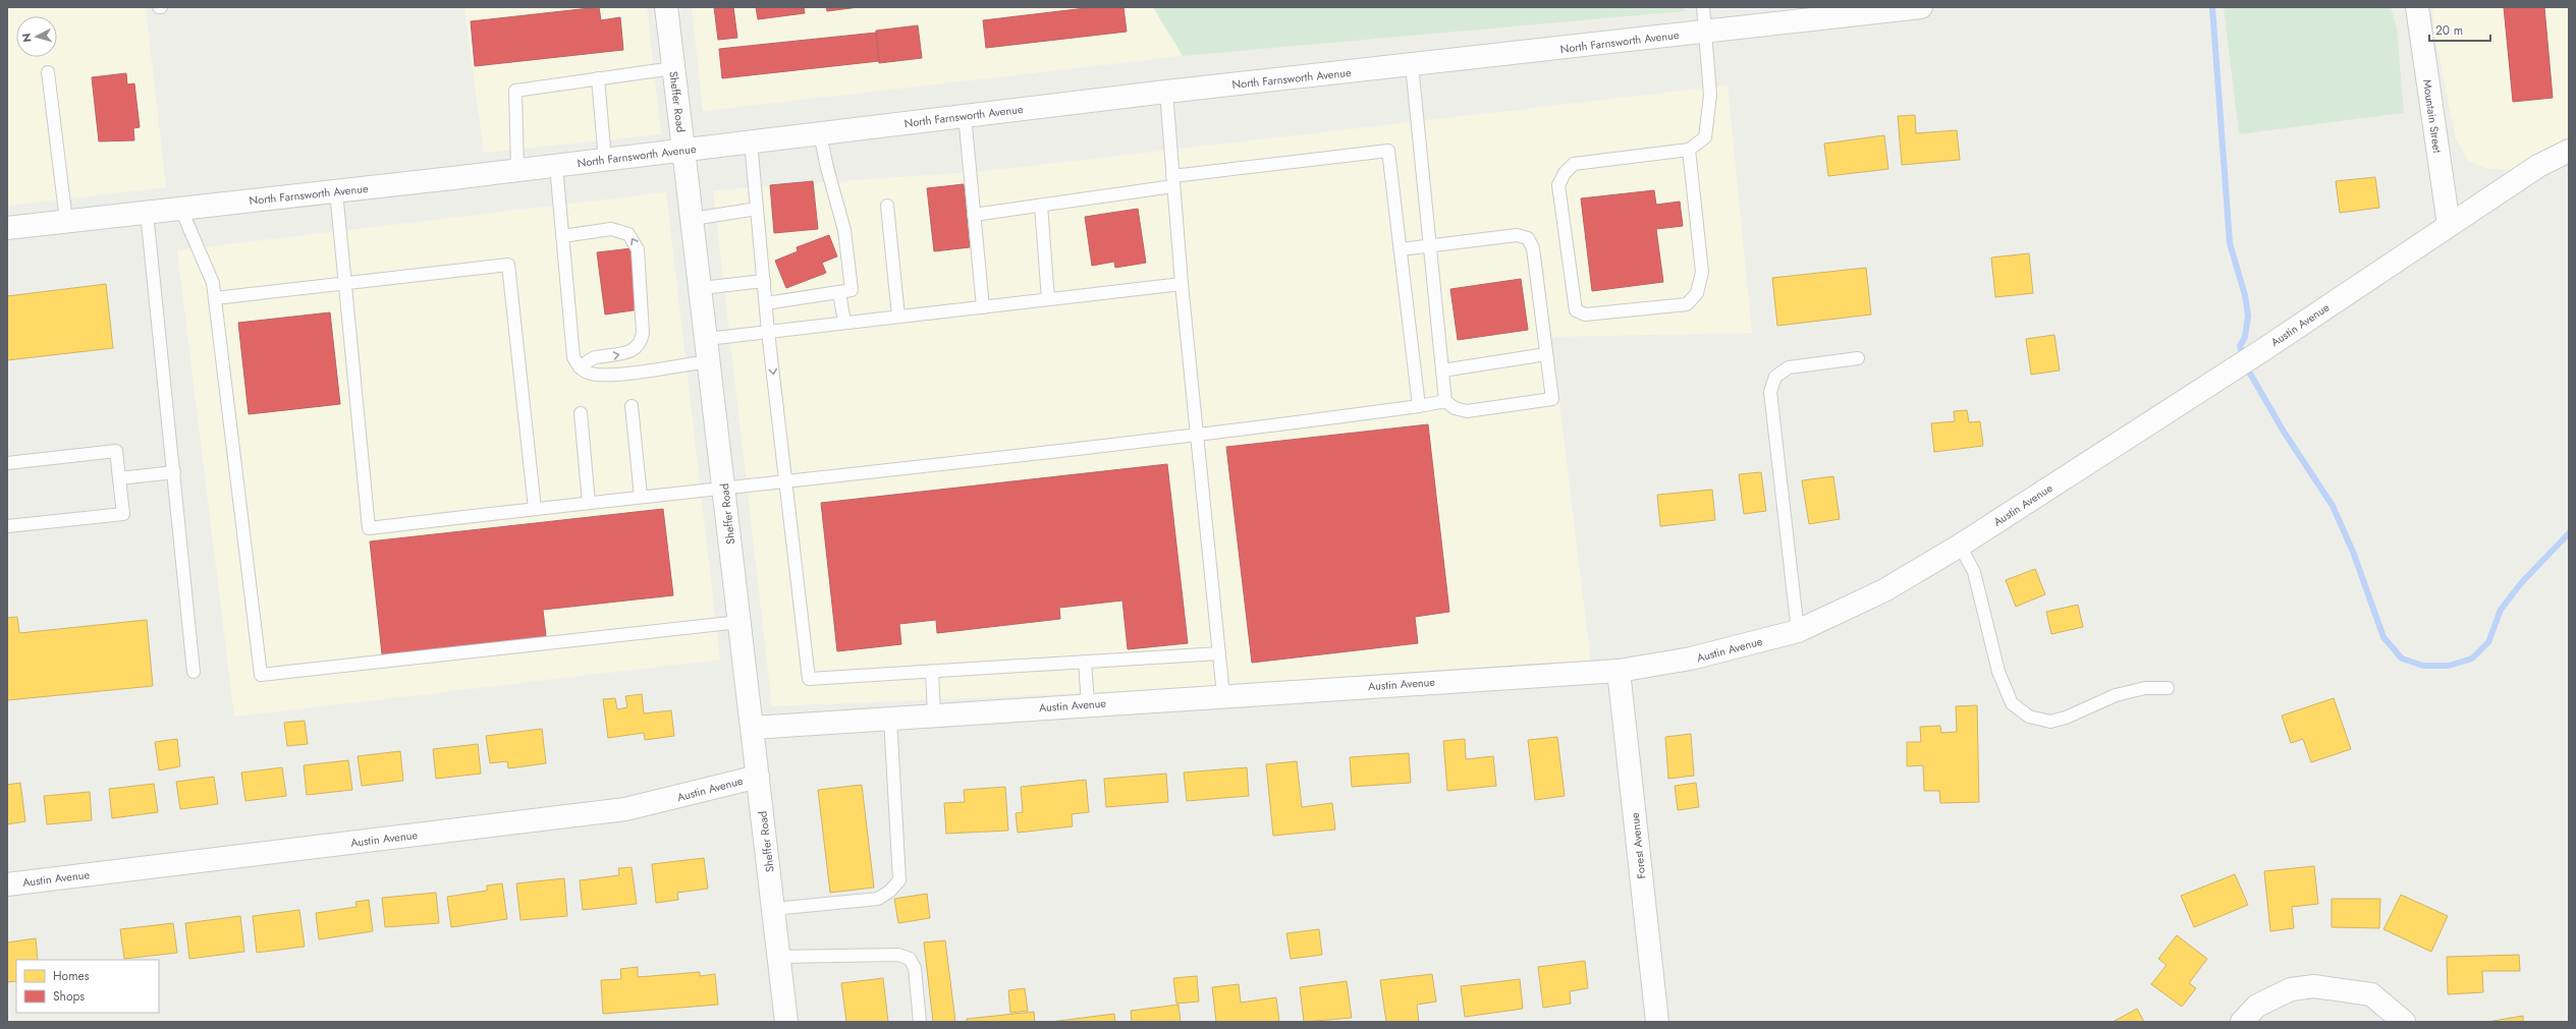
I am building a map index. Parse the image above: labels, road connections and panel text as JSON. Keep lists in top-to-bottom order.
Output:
{
  "streets": {
    "street": [
      "North Farnsworth Avenue",
      "Sheffer Road",
      "Mountain Street",
      "Austin Avenue",
      "Forest Avenue"
    ]
  },
  "crossings": [
    ["North Farnsworth Avenue", "Sheffer Road"],
    ["Sheffer Road", "Austin Avenue"],
    ["Mountain Street", "Austin Avenue"],
    ["Austin Avenue", "Forest Avenue"]
  ],
  "legend": ["Homes", "Shops"],
  "scale_bar": "20 m",
  "north": "left"
}
